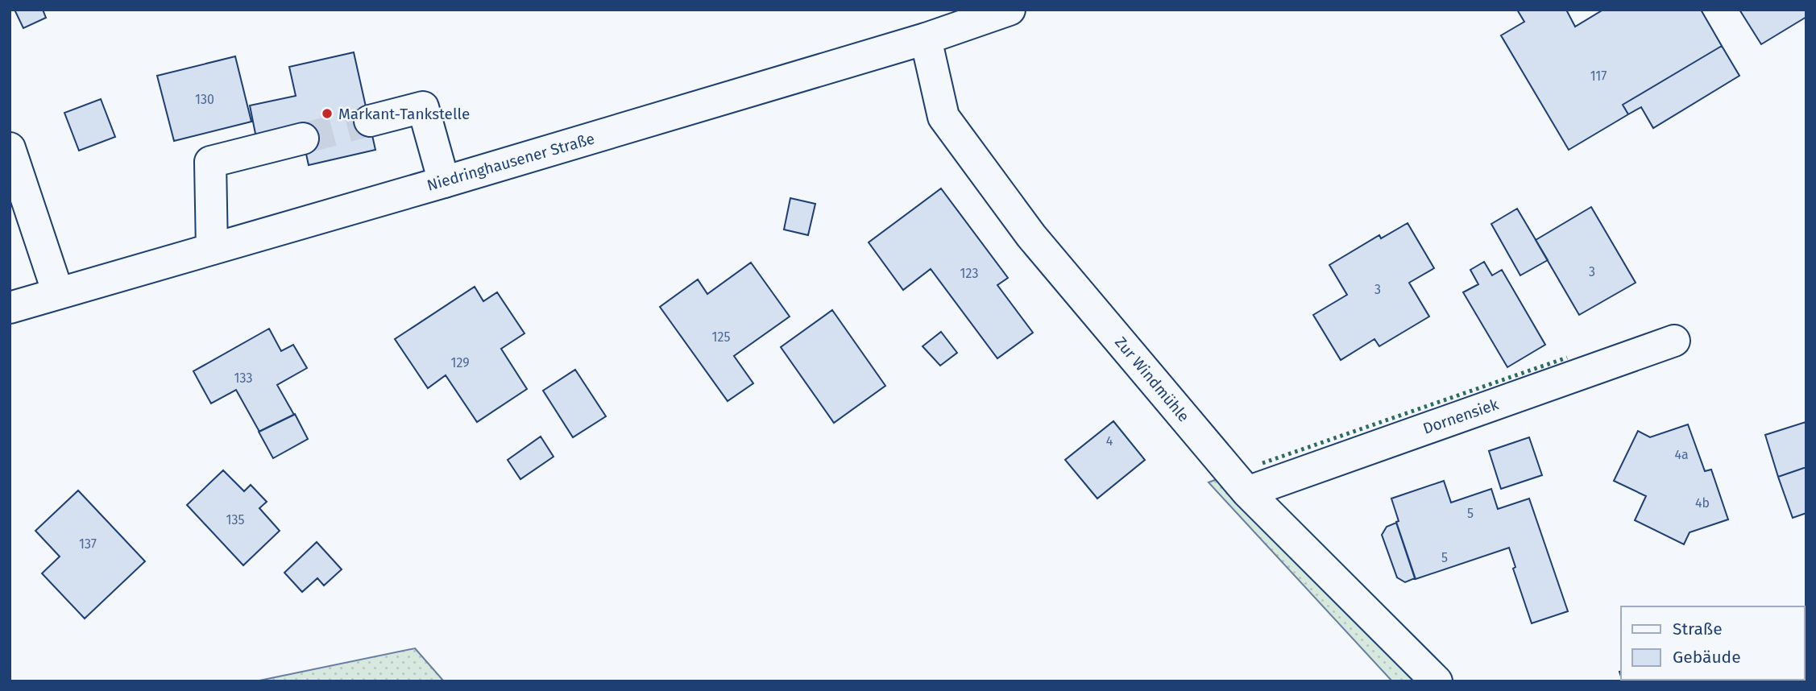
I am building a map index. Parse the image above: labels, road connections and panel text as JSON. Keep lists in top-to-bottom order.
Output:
{
  "streets": {
    "street": ["Niedringhausener Straße", "Zur Windmühle", "Dornensiek"]
  },
  "crossings": [
    ["Niedringhausener Straße", "Zur Windmühle"],
    ["Zur Windmühle", "Dornensiek"]
  ],
  "places": ["Markant-Tankstelle"],
  "house_numbers": [
    "117",
    "130",
    "3",
    "123",
    "3",
    "125",
    "129",
    "133",
    "4",
    "4a",
    "4b",
    "5",
    "135",
    "137",
    "5"
  ],
  "legend": ["Straße", "Gebäude"]
}
